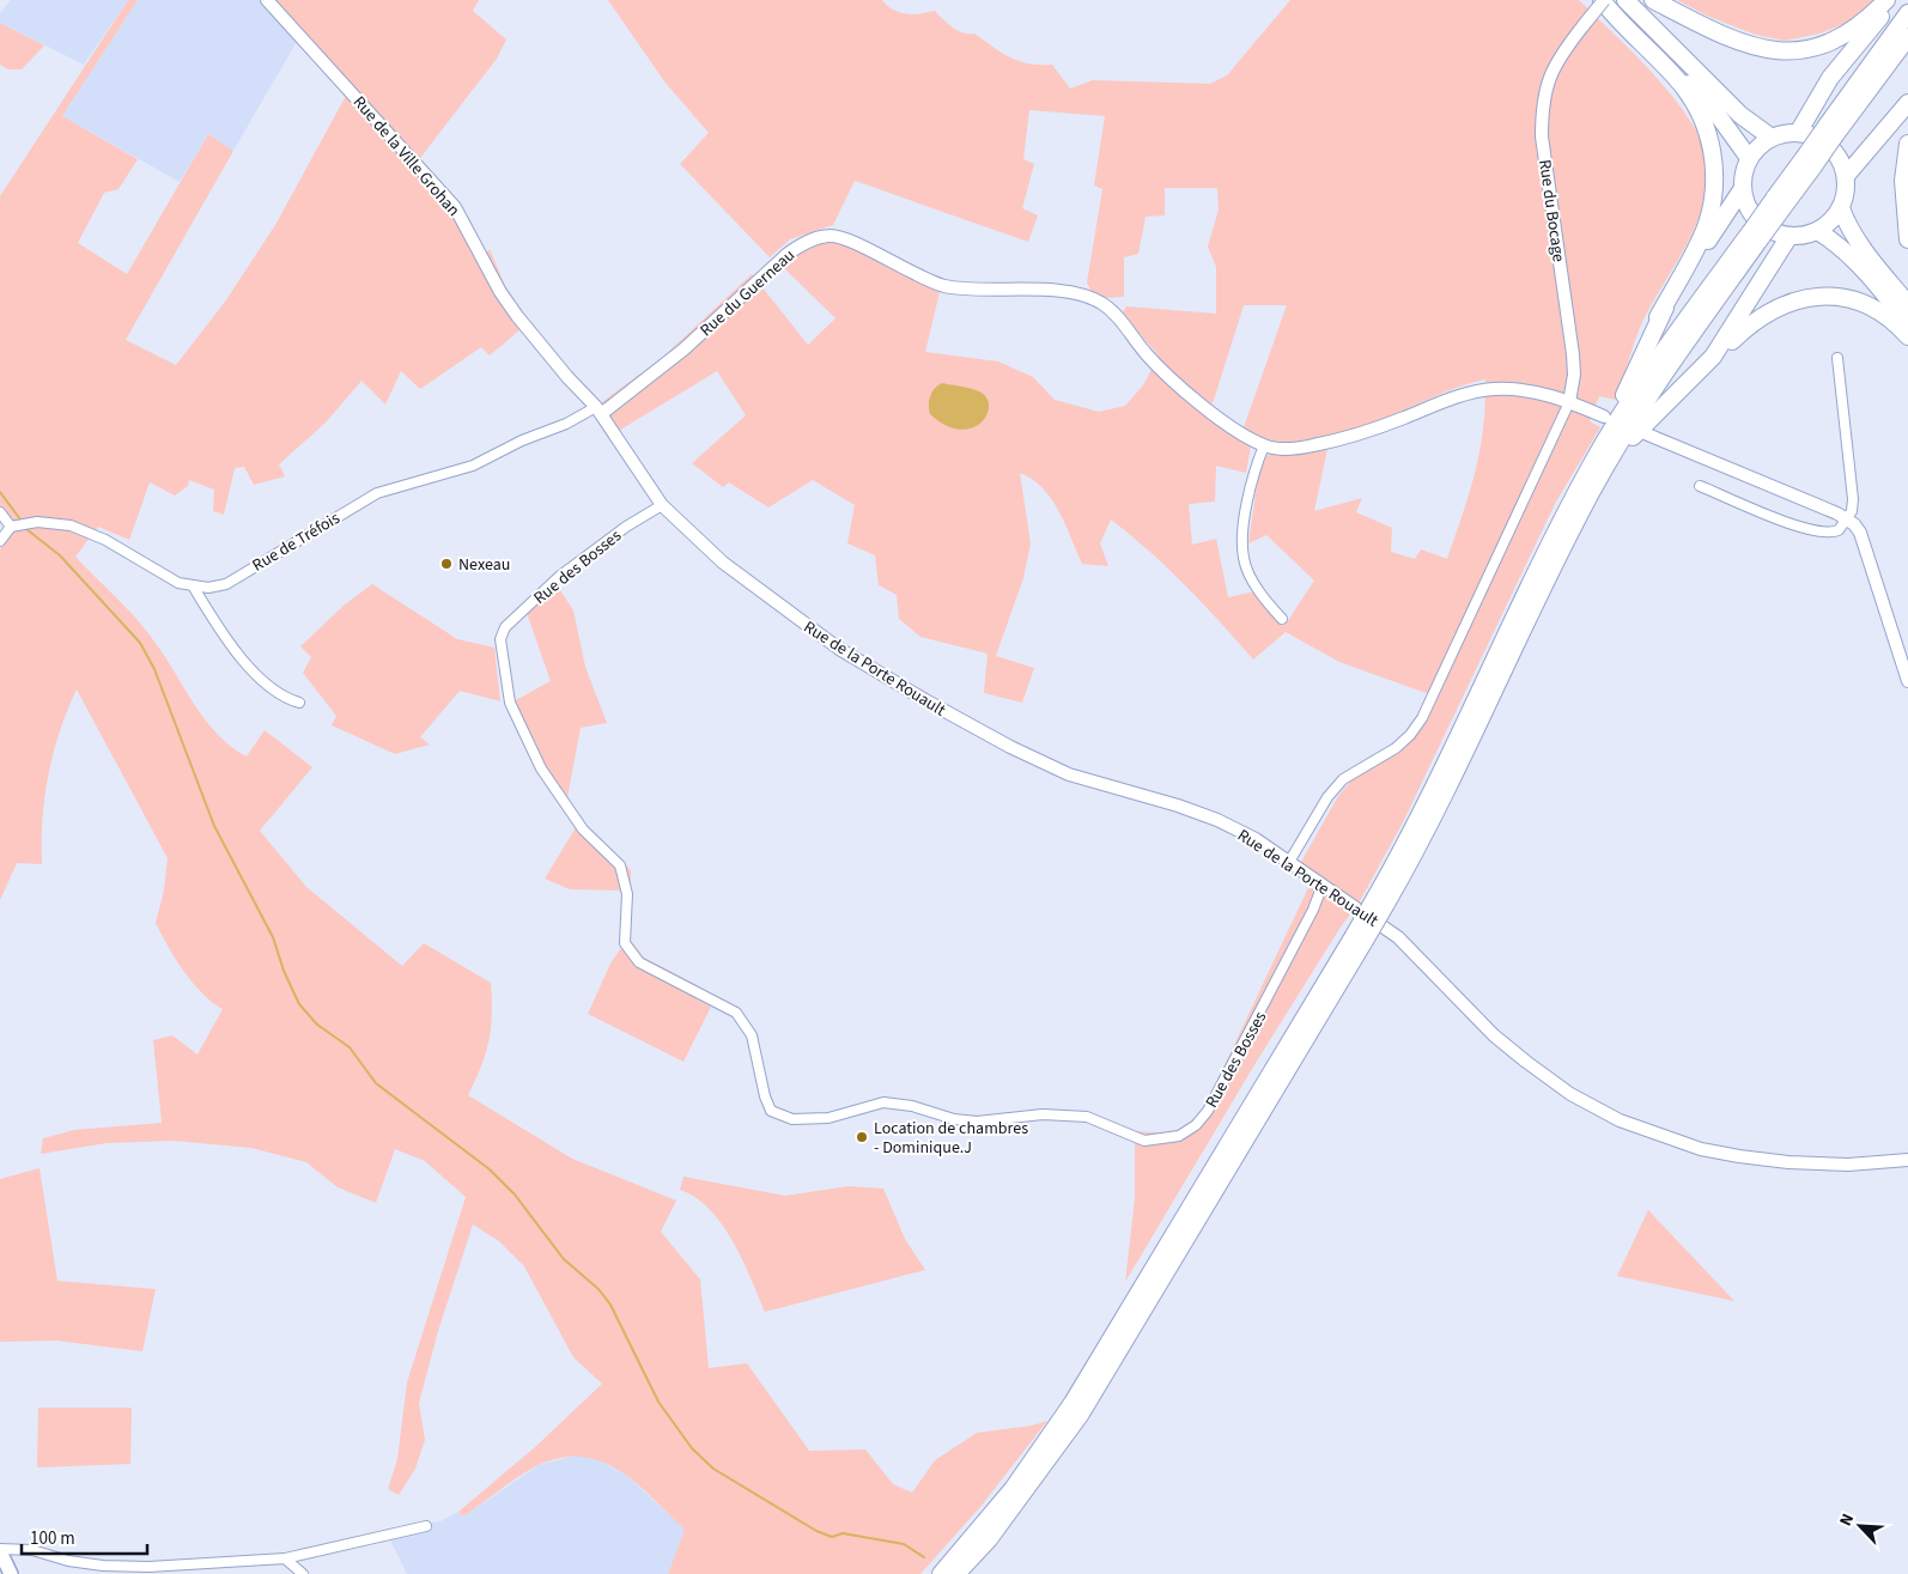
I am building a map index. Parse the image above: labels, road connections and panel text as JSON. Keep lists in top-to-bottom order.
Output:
{
  "streets": {
    "street": [
      "Rue de la Ville Grohan",
      "Rue du Bocage",
      "Rue du Guerneau",
      "Rue de Tréfois",
      "Rue des Bosses",
      "Rue de la Porte Rouault"
    ]
  },
  "crossings": [
    ["Rue de la Ville Grohan", "Rue du Guerneau"],
    ["Rue de la Ville Grohan", "Rue de Tréfois"],
    ["Rue de la Ville Grohan", "Rue de la Porte Rouault"],
    ["Rue du Guerneau", "Rue de Tréfois"],
    ["Rue du Guerneau", "Rue de la Porte Rouault"],
    ["Rue de Tréfois", "Rue de la Porte Rouault"],
    ["Rue des Bosses", "Rue de la Porte Rouault"]
  ],
  "places": ["Nexeau", "Location de chambres - Dominique.J"],
  "scale_bar": "100 m",
  "north": "top left"
}
